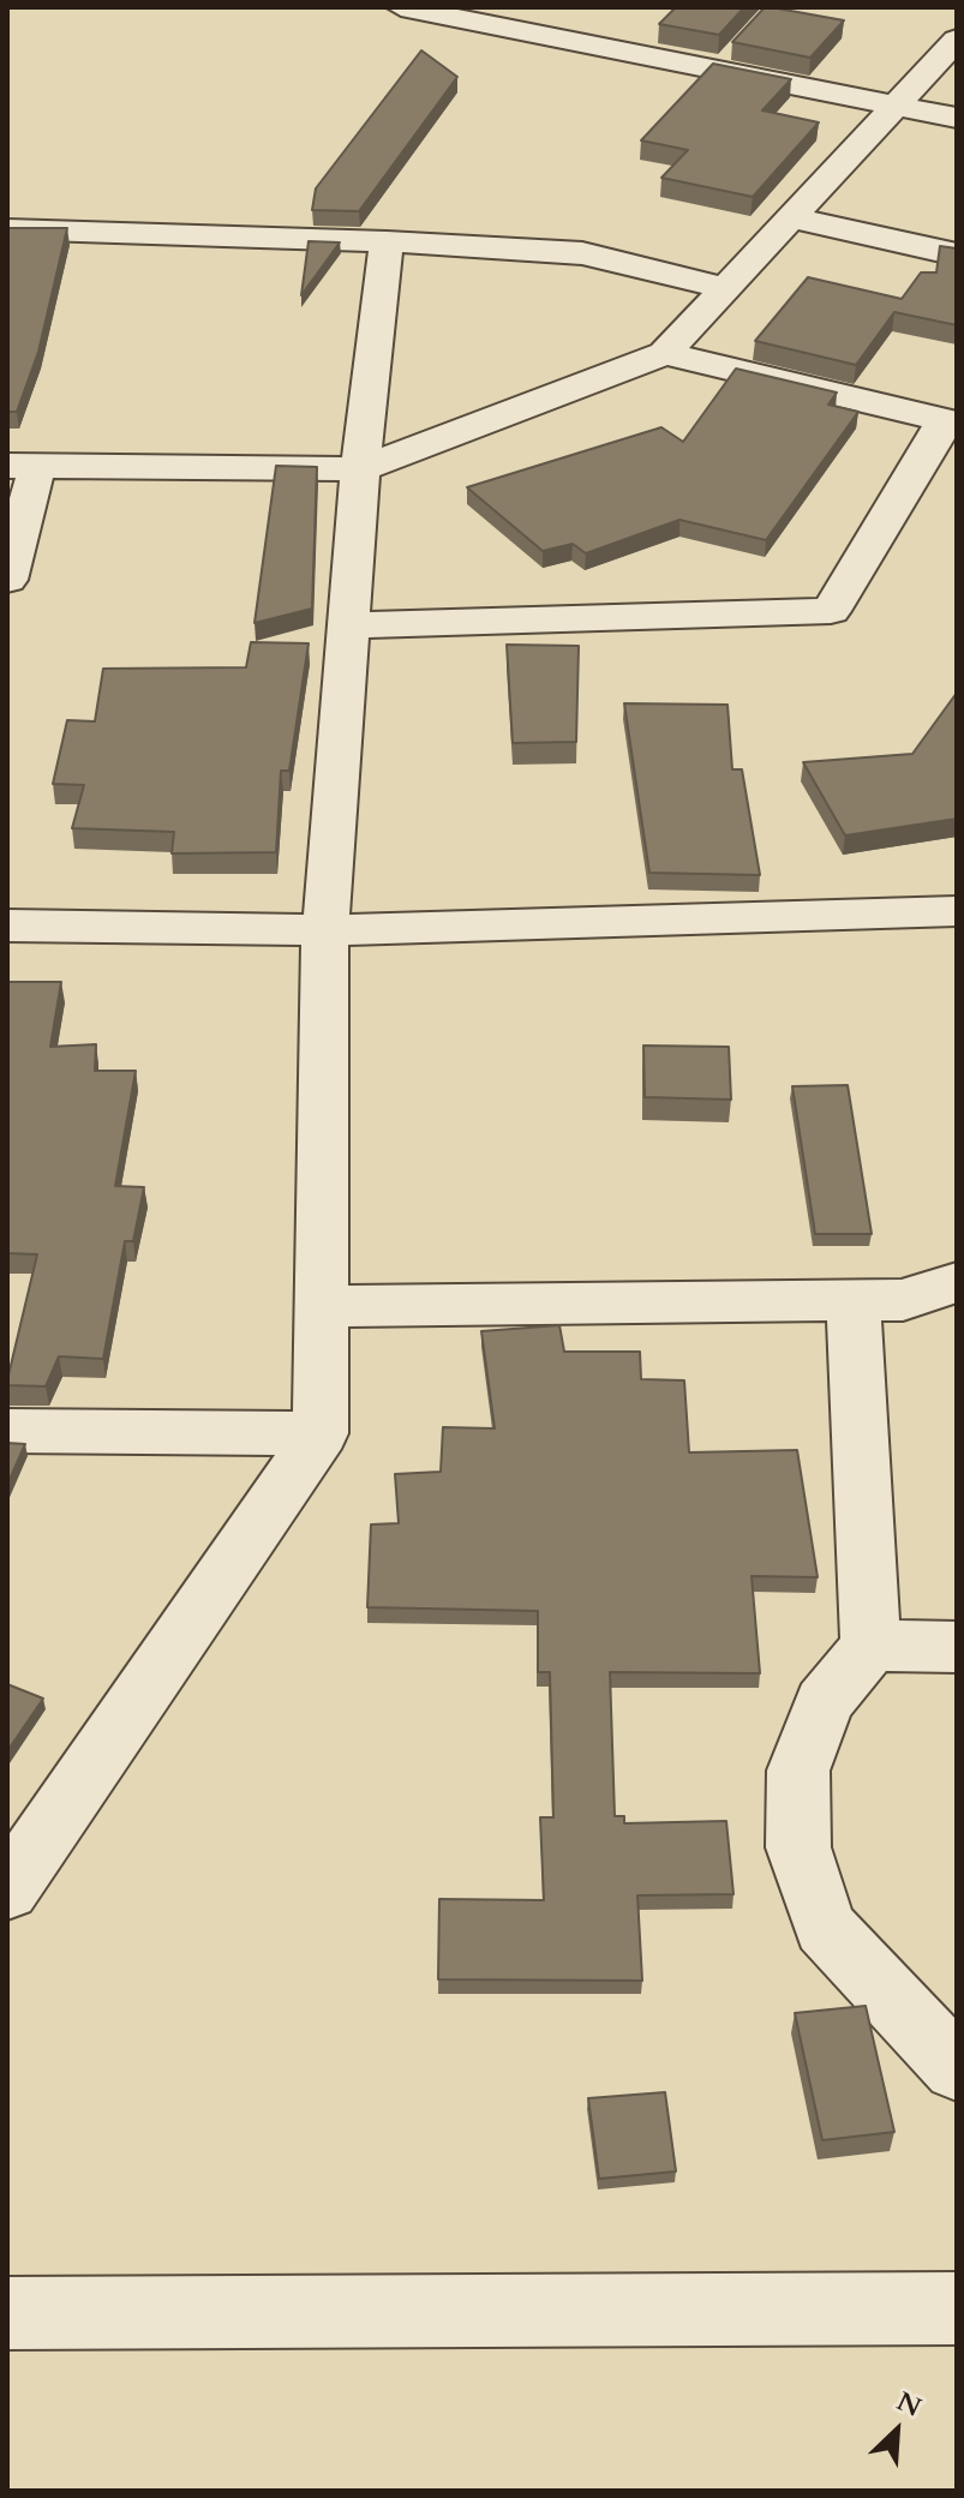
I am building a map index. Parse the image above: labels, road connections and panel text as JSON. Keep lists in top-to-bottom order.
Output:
{
  "north": "top right"
}
